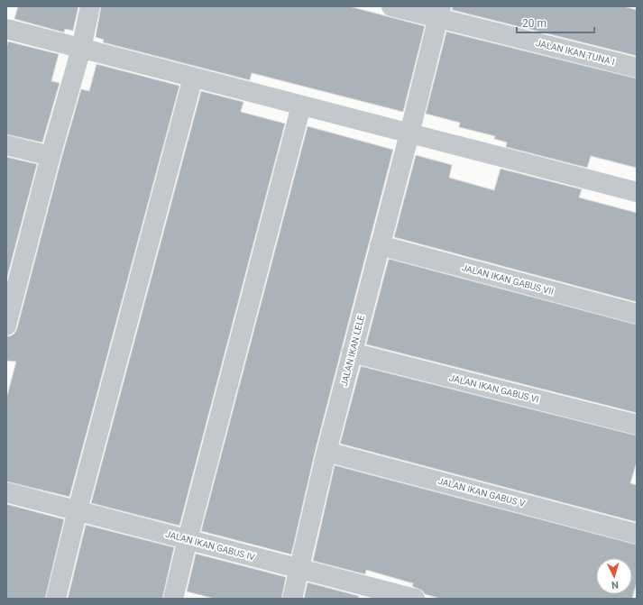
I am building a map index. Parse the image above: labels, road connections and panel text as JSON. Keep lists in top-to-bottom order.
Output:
{
  "streets": {
    "street": [
      "JALAN IKAN TUNA I",
      "JALAN IKAN GABUS VII",
      "JALAN IKAN LELE",
      "JALAN IKAN GABUS VI",
      "JALAN IKAN GABUS V",
      "JALAN IKAN GABUS IV"
    ]
  },
  "crossings": [
    ["JALAN IKAN TUNA I", "JALAN IKAN LELE"],
    ["JALAN IKAN GABUS VII", "JALAN IKAN LELE"],
    ["JALAN IKAN LELE", "JALAN IKAN GABUS VI"],
    ["JALAN IKAN LELE", "JALAN IKAN GABUS V"],
    ["JALAN IKAN LELE", "JALAN IKAN GABUS IV"]
  ],
  "scale_bar": "20 m",
  "north": "bottom"
}
